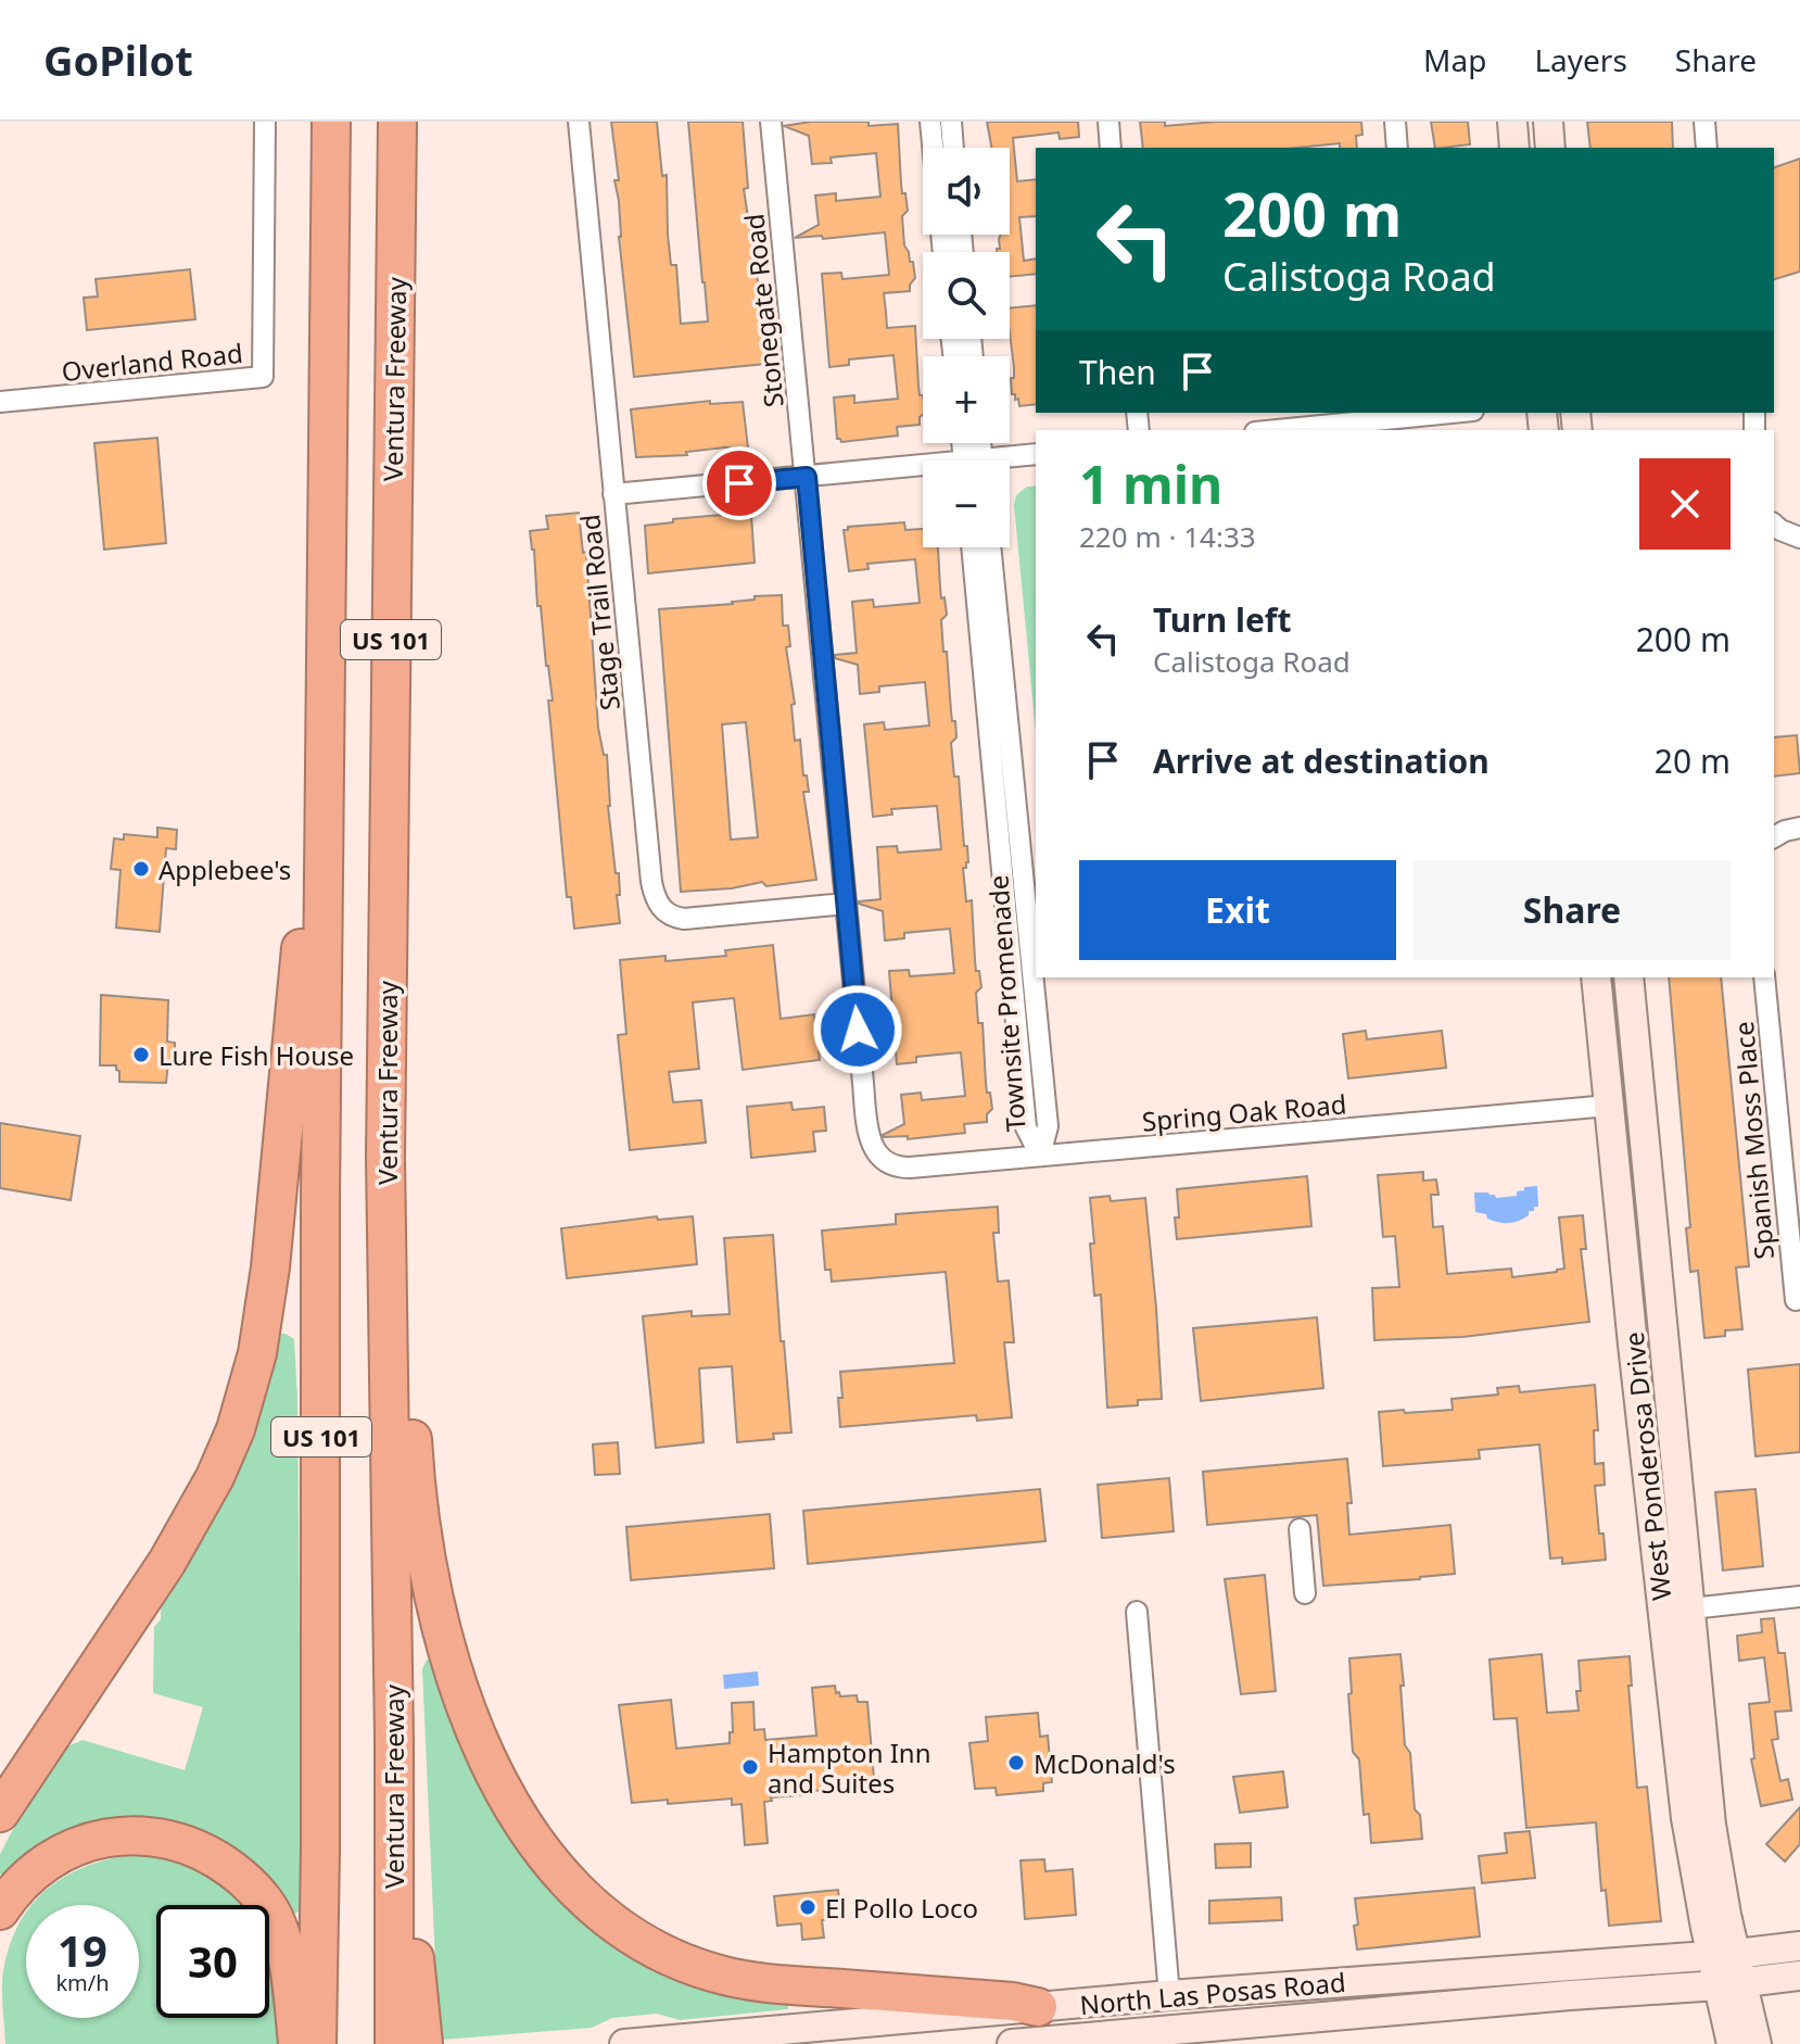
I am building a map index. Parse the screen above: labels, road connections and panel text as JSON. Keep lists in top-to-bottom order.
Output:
{
  "streets": {
    "highway": ["Ventura Freeway", "US 101"],
    "main road": ["West Ponderosa Drive", "North Las Posas Road"],
    "street": [
      "Stonegate Road",
      "Overland Road",
      "Stage Trail Road",
      "Townsite Promenade",
      "Spring Oak Road",
      "Spanish Moss Place"
    ]
  },
  "crossings": [
    ["Stonegate Road", "Stage Trail Road"],
    ["Stonegate Road", "Spring Oak Road"],
    ["Townsite Promenade", "Spring Oak Road"],
    ["Spring Oak Road", "West Ponderosa Drive"],
    ["West Ponderosa Drive", "North Las Posas Road"]
  ],
  "places": [
    "Applebee's",
    "Lure Fish House",
    "McDonald's",
    "Hampton Inn and Suites",
    "El Pollo Loco"
  ],
  "page": {
    "header": "GoPilot",
    "nav": ["Map", "Layers", "Share"],
    "map_buttons": ["+", "−"],
    "turn": ["200 m", "Calistoga Road"],
    "then": "Then",
    "heading": ["1 min", "220 m · 14:33"],
    "list": [
      {
        "name": "Turn left",
        "note": "Calistoga Road",
        "value": "200 m"
      },
      {
        "name": "Arrive at destination",
        "value": "20 m"
      }
    ],
    "buttons": ["Exit", "Share"],
    "speed": "19 km/h",
    "limit": "30"
  }
}
